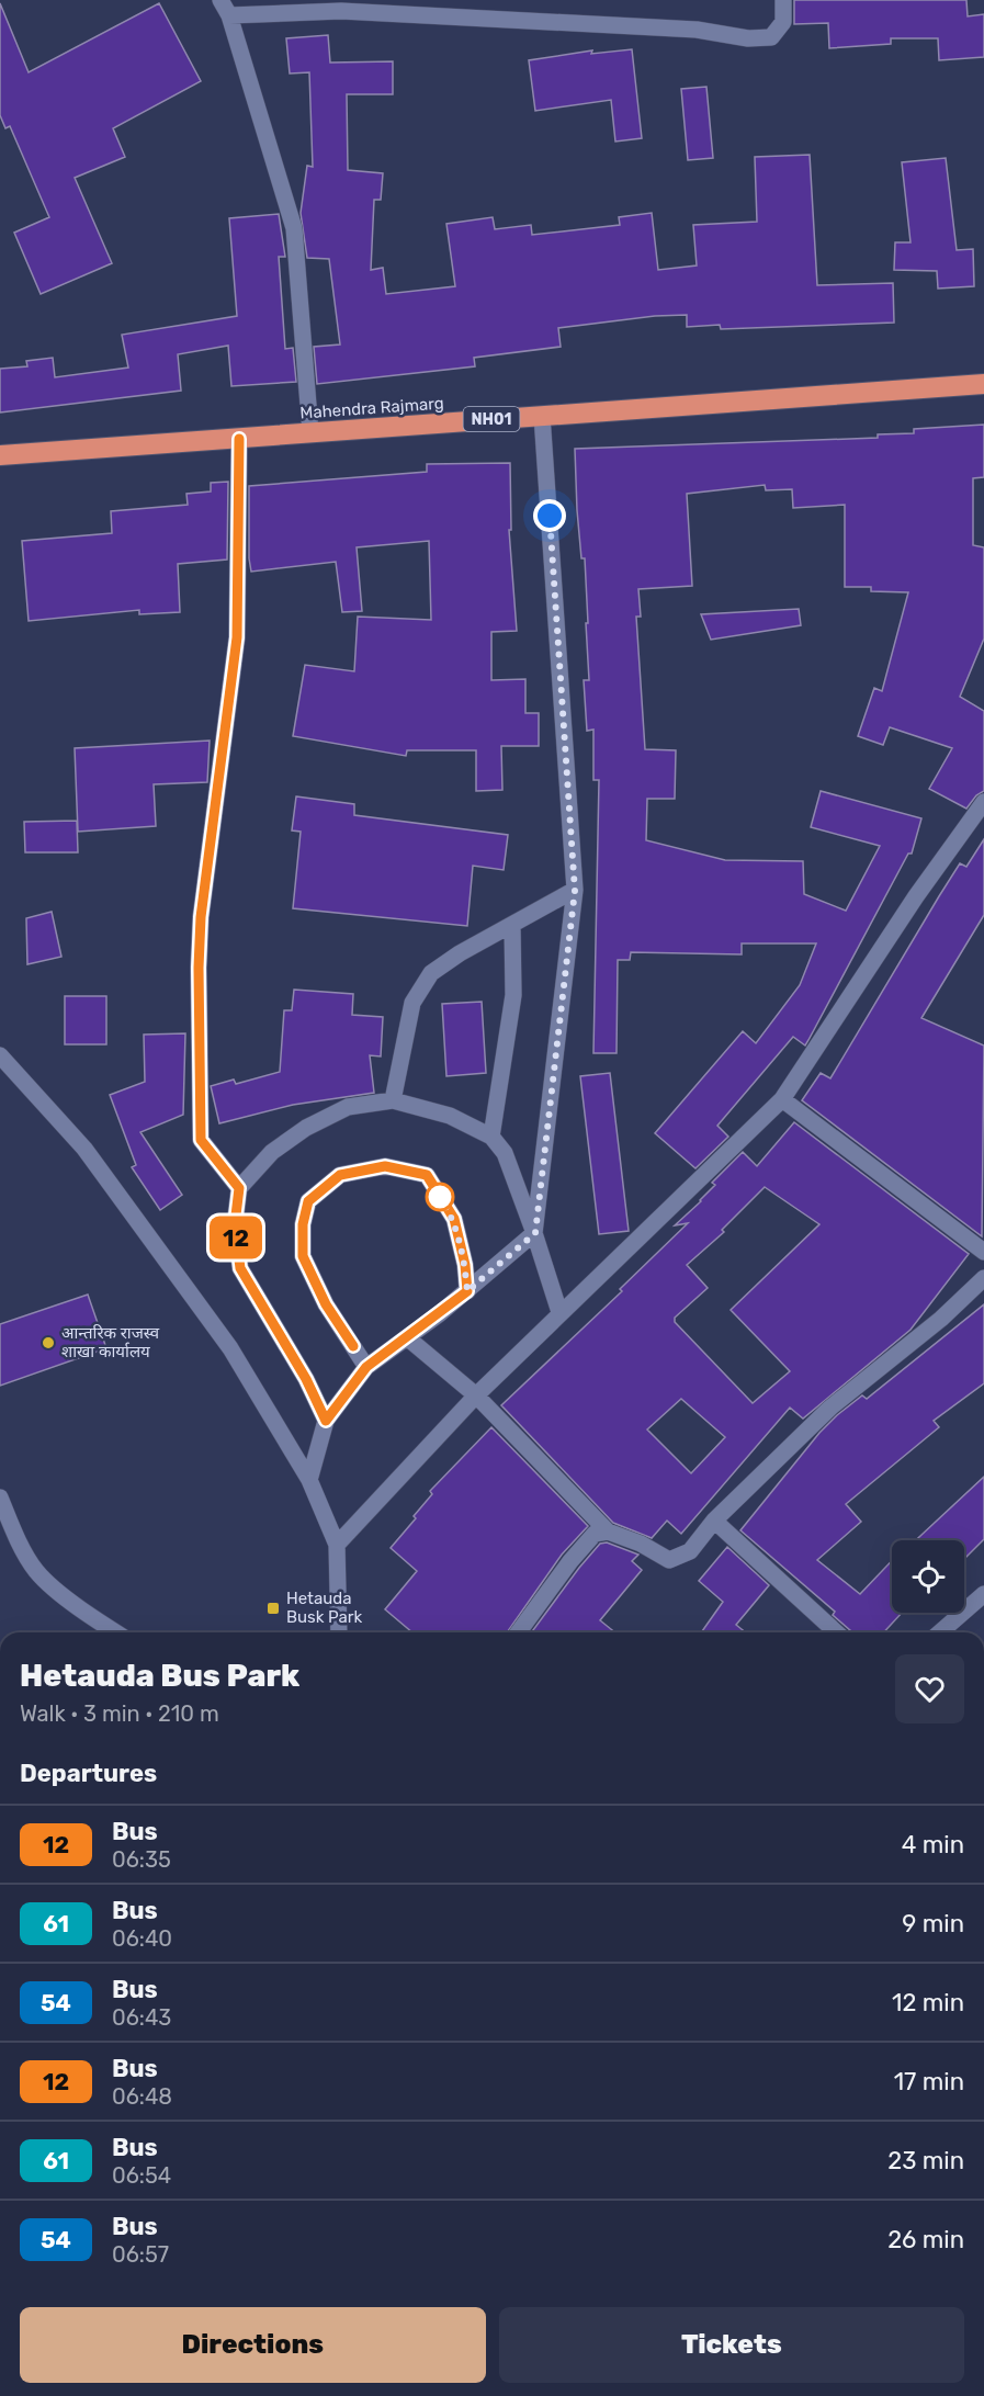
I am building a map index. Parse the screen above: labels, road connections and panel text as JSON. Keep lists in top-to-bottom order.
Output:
{
  "streets": {
    "highway": ["Mahendra Rajmarg", "NH01"]
  },
  "places": {
    "other": ["आन्तरिक राजस्व शाखा कार्यालय"],
    "transit": ["Hetauda Busk Park"]
  },
  "lines": ["bus line 12"],
  "page": {
    "on_map": "12",
    "heading": [
      ["Hetauda Bus Park", "Walk · 3 min · 210 m"],
      "Departures"
    ],
    "list": [
      {
        "mark": "12",
        "name": "Bus",
        "note": "06:35",
        "value": "4 min"
      },
      {
        "mark": "61",
        "name": "Bus",
        "note": "06:40",
        "value": "9 min"
      },
      {
        "mark": "54",
        "name": "Bus",
        "note": "06:43",
        "value": "12 min"
      },
      {
        "mark": "12",
        "name": "Bus",
        "note": "06:48",
        "value": "17 min"
      },
      {
        "mark": "61",
        "name": "Bus",
        "note": "06:54",
        "value": "23 min"
      },
      {
        "mark": "54",
        "name": "Bus",
        "note": "06:57",
        "value": "26 min"
      }
    ],
    "buttons": ["Directions", "Tickets"]
  }
}
